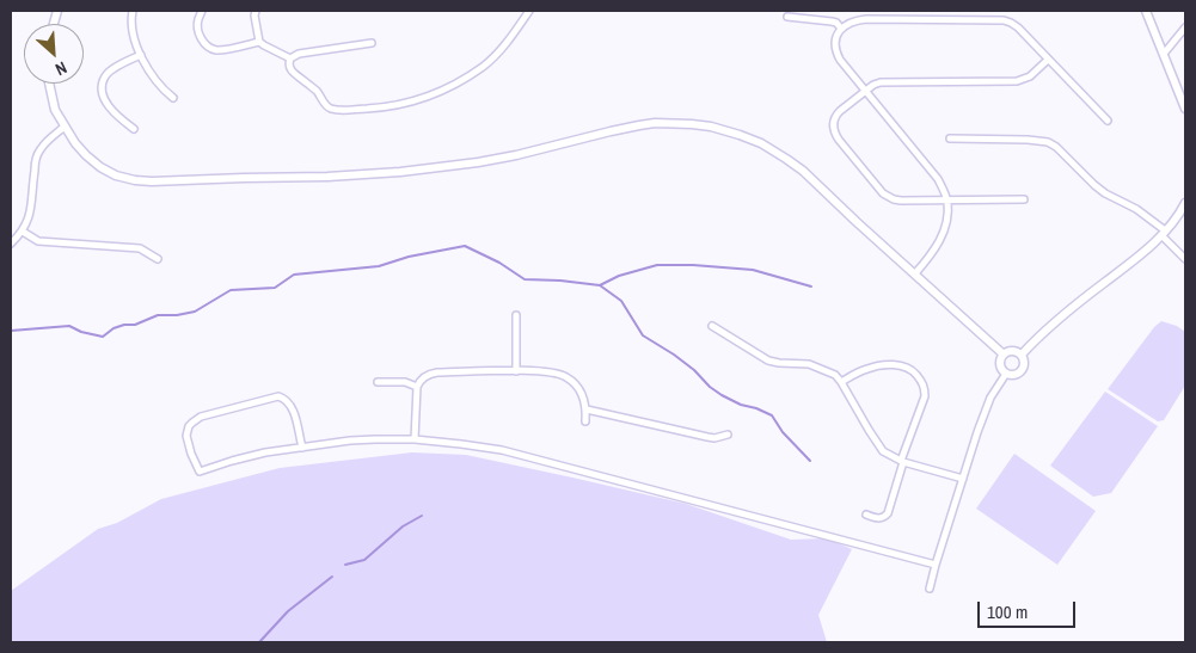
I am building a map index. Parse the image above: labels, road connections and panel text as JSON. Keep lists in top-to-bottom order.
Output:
{
  "scale_bar": "100 m",
  "north": "bottom right"
}
